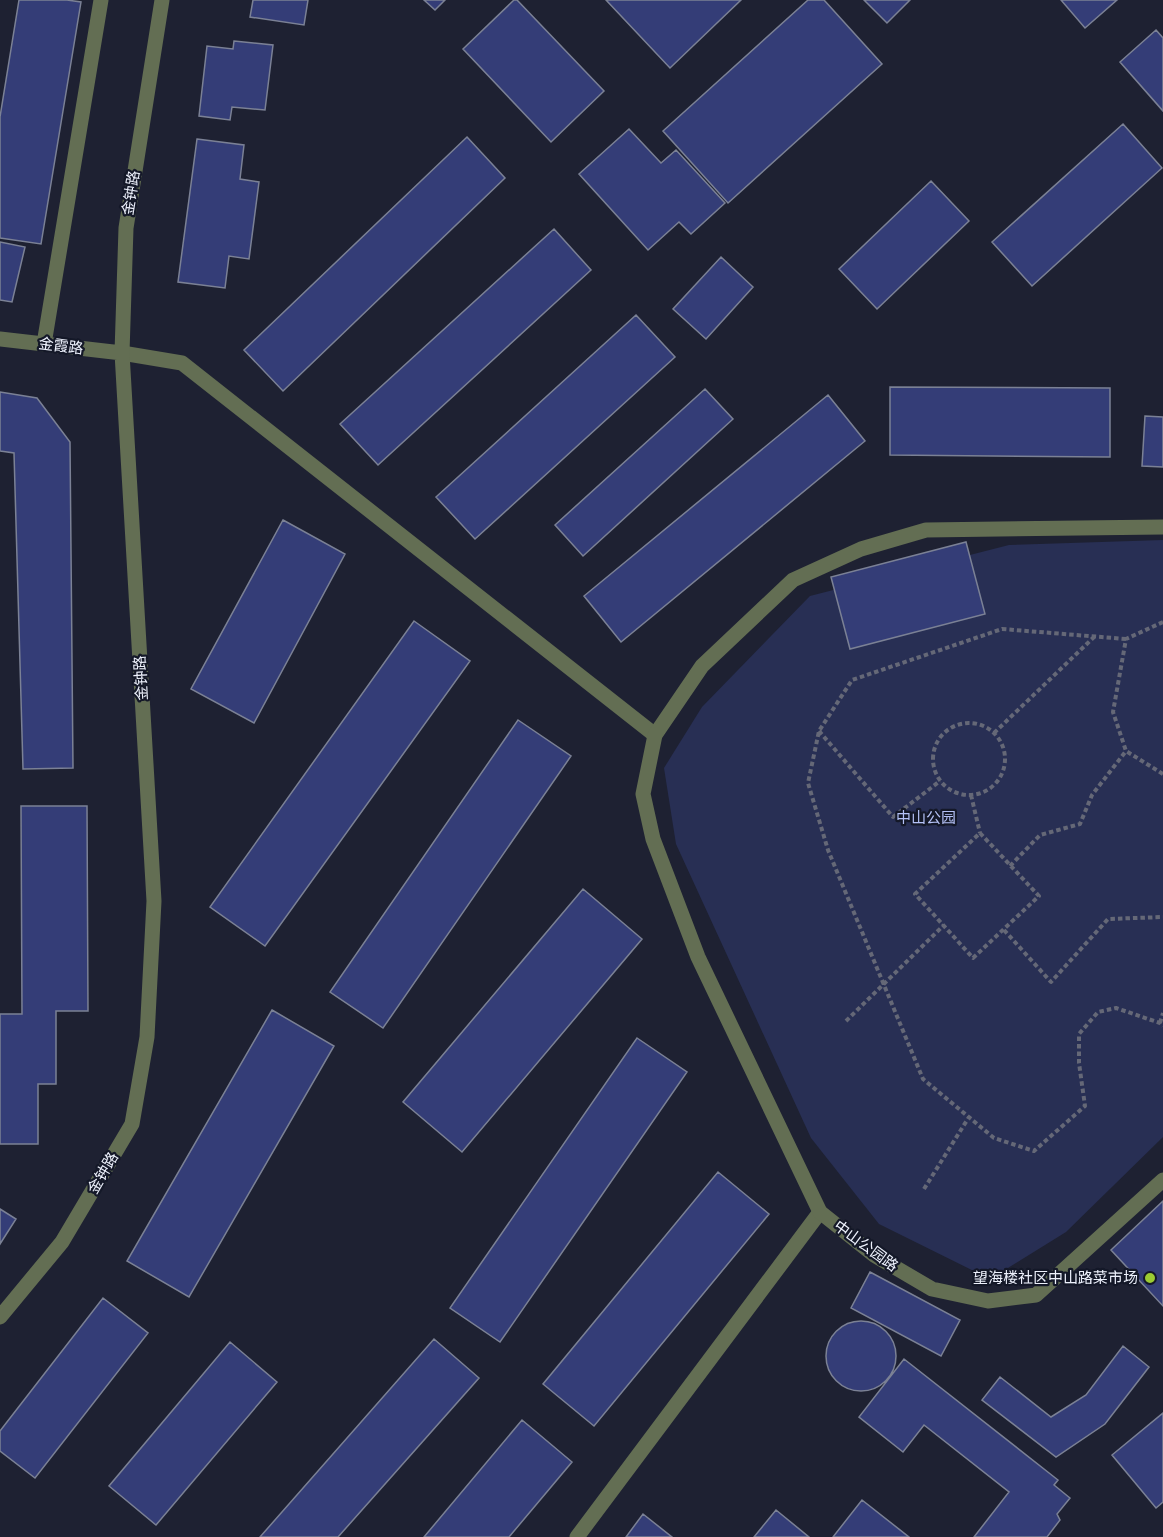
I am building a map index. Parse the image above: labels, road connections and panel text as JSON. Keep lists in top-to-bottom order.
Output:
{
  "streets": {
    "street": ["金钟路", "金霞路", "中山公园路"]
  },
  "crossings": [
    ["金钟路", "金霞路"]
  ],
  "parks": ["中山公园"],
  "places": ["望海楼社区中山路菜市场"]
}
